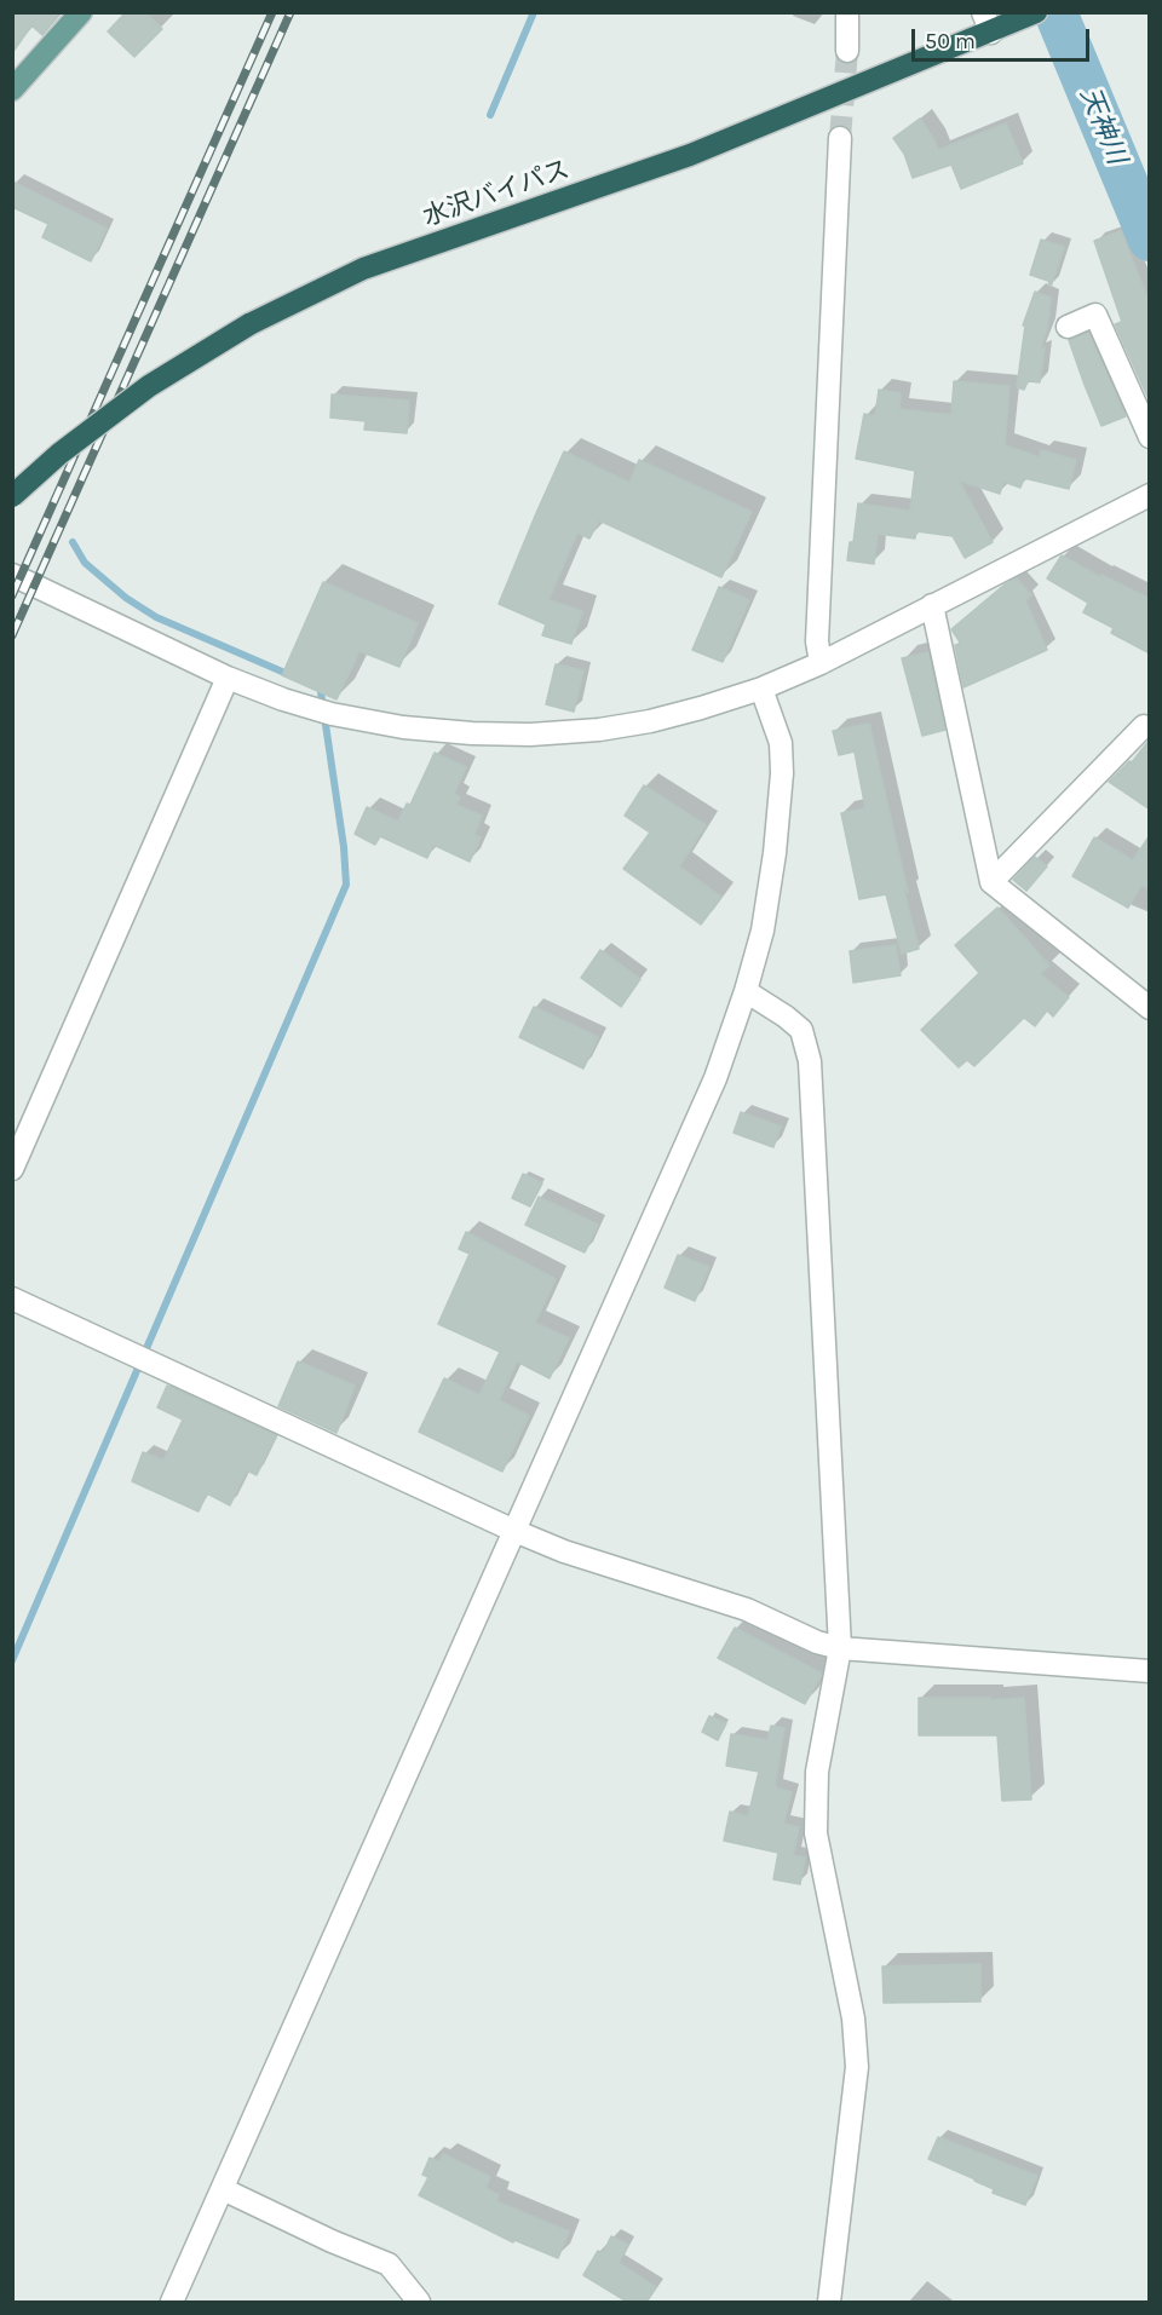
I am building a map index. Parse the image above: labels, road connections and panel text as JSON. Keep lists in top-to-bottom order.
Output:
{
  "streets": {
    "highway": ["水沢バイパス"]
  },
  "water": ["天神川"],
  "scale_bar": "50 m"
}
